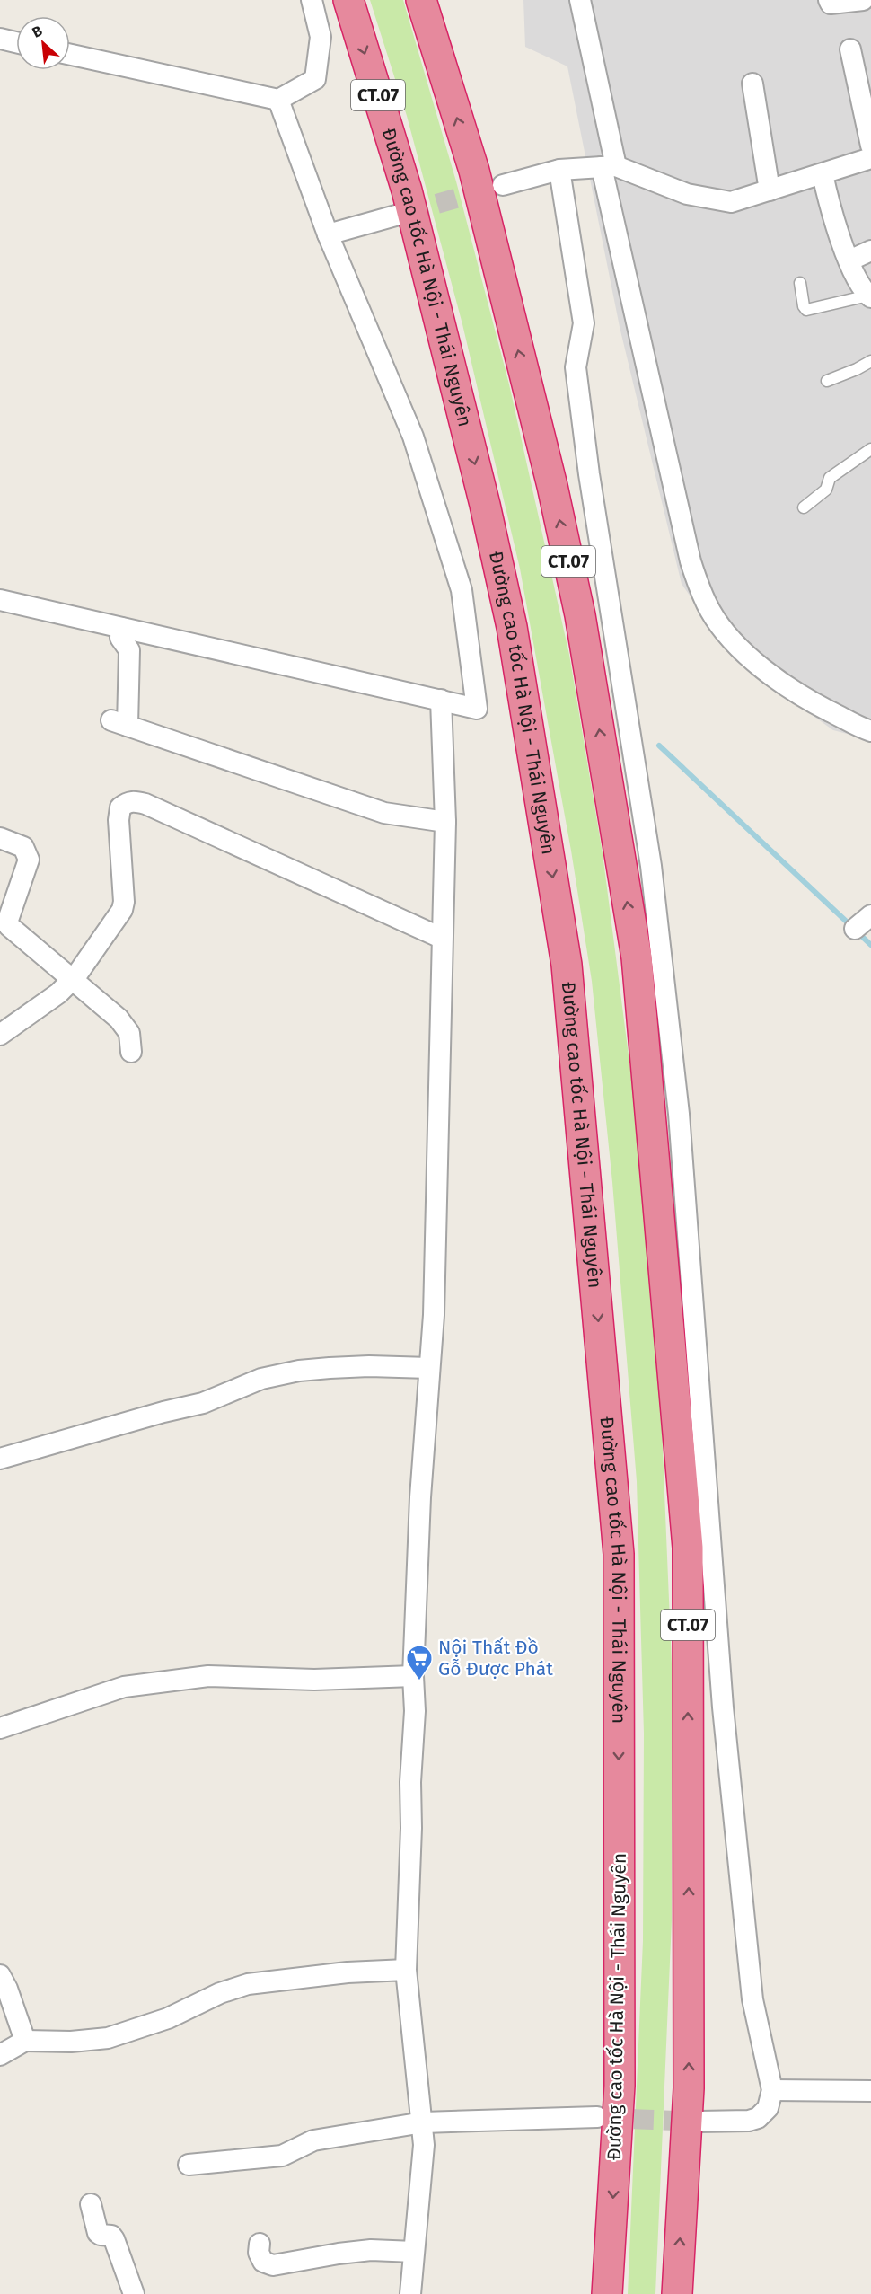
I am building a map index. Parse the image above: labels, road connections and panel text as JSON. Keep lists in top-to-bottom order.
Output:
{
  "streets": {
    "highway": ["CT.07", "Đường cao tốc Hà Nội - Thái Nguyên"]
  },
  "places": {
    "supermarket": ["Nội Thất Đồ Gỗ Được Phát"]
  },
  "north": "top left"
}
